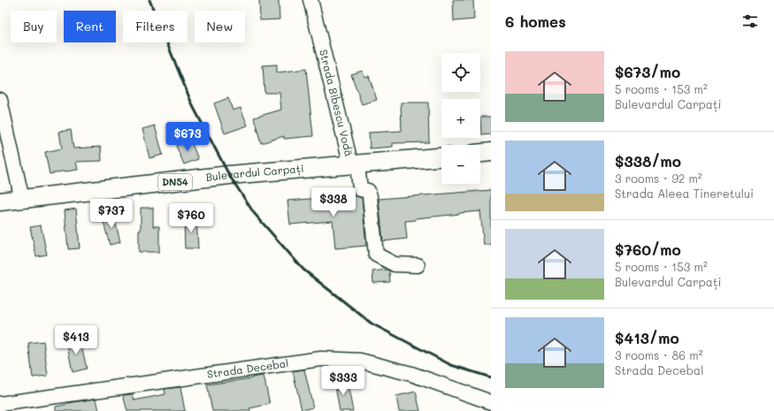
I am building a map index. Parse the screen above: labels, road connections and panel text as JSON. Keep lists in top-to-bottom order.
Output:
{
  "streets": {
    "main road": ["Bulevardul Carpați", "DN54"],
    "street": ["Strada Bibescu Vodă", "Strada Decebal"]
  },
  "crossings": [
    ["Strada Bibescu Vodă", "Bulevardul Carpați"]
  ],
  "page": {
    "heading": "6 homes",
    "chip": [
      "Buy",
      "Rent",
      "Filters",
      "New"
    ],
    "list": [
      {
        "name": "$673/mo",
        "note": "5 rooms · 153 m² · Bulevardul Carpați"
      },
      {
        "name": "$338/mo",
        "note": "3 rooms · 92 m² · Strada Aleea Tineretului"
      },
      {
        "name": "$760/mo",
        "note": "5 rooms · 153 m² · Bulevardul Carpați"
      },
      {
        "name": "$413/mo",
        "note": "3 rooms · 86 m² · Strada Decebal"
      }
    ],
    "map_buttons": ["+", "−"],
    "price": [
      "$673",
      "$338",
      "$737",
      "$760",
      "$413",
      "$333"
    ]
  }
}
